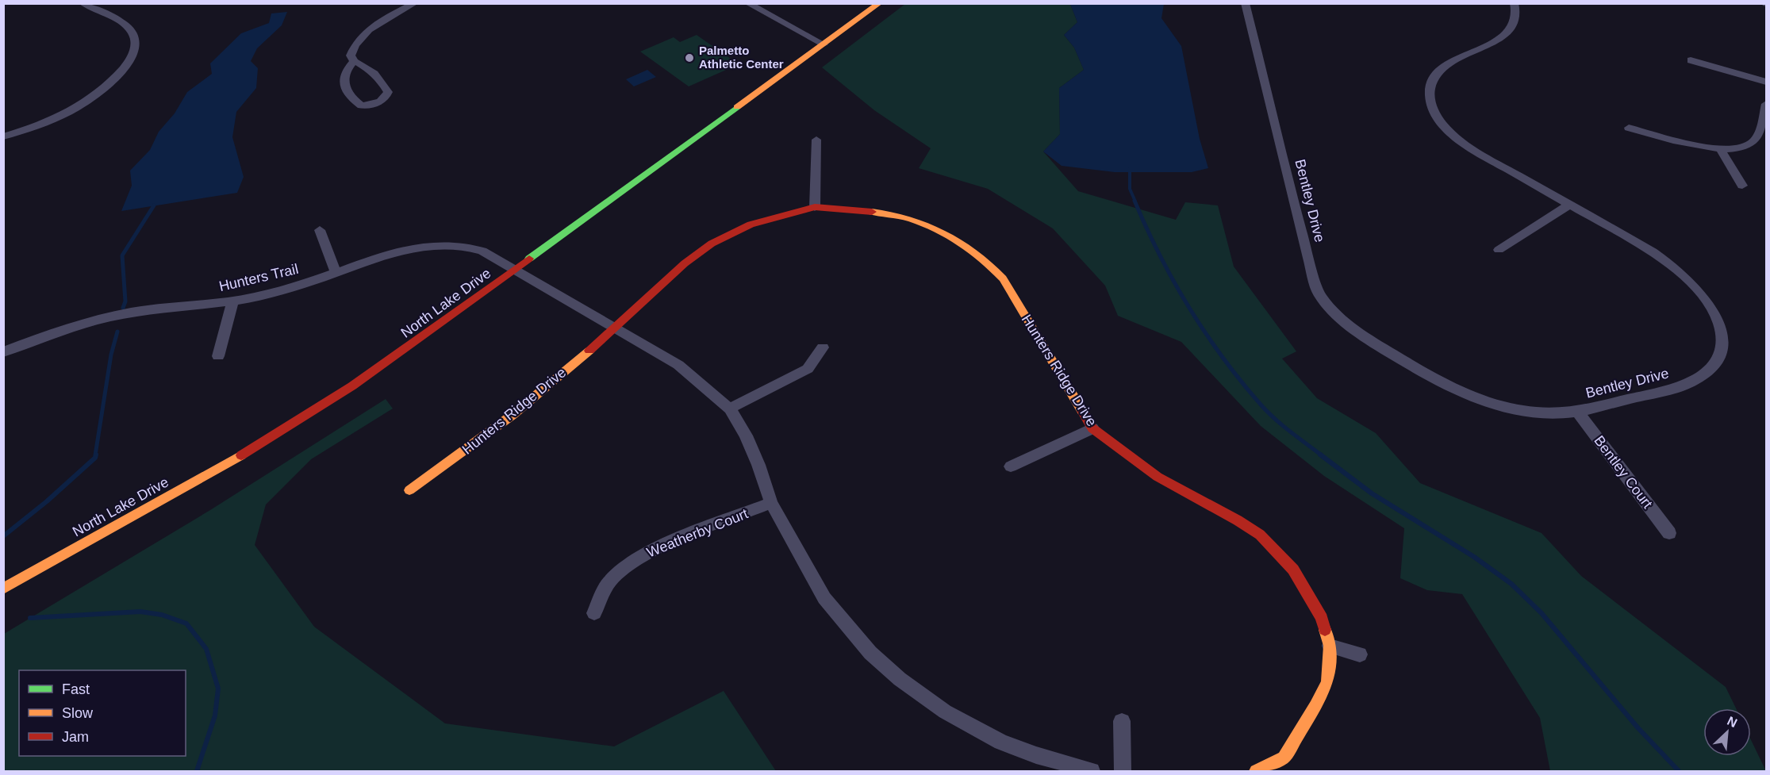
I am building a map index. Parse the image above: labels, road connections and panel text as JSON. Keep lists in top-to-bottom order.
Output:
{
  "streets": {
    "street": [
      "Bentley Drive",
      "Hunters Trail",
      "North Lake Drive",
      "Hunters Ridge Drive",
      "Bentley Court",
      "Weatherby Court"
    ]
  },
  "crossings": [
    ["Bentley Drive", "Bentley Court"],
    ["Hunters Trail", "North Lake Drive"]
  ],
  "places": ["Palmetto Athletic Center"],
  "legend": ["Fast", "Slow", "Jam"],
  "north": "top right"
}
